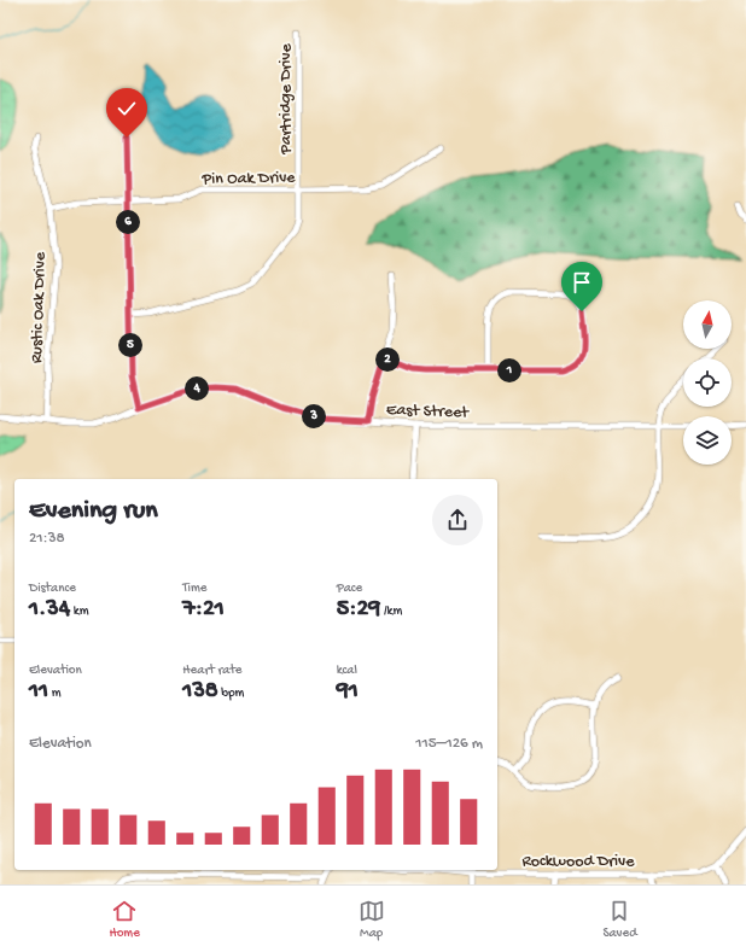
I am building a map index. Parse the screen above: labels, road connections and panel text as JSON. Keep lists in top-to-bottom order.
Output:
{
  "streets": {
    "street": [
      "Partridge Drive",
      "Pin Oak Drive",
      "Rustic Oak Drive",
      "East Street",
      "Rockwood Drive"
    ]
  },
  "crossings": [
    ["Partridge Drive", "Pin Oak Drive"],
    ["Pin Oak Drive", "Rustic Oak Drive"],
    ["Rustic Oak Drive", "East Street"]
  ],
  "north": "top",
  "page": {
    "pins": [
      "6",
      "5",
      "2",
      "1",
      "4",
      "3"
    ],
    "heading": ["Evening run", "21:38"],
    "stats": [
      ["Distance", "1.34 km"],
      ["Time", "7:21"],
      ["Pace", "5:29 /km"],
      ["Elevation", "11 m"],
      ["Heart rate", "138 bpm"],
      ["kcal", "91"]
    ],
    "chart": ["Elevation", "115–126 m"],
    "tabs": ["Home", "Map", "Saved"]
  }
}
